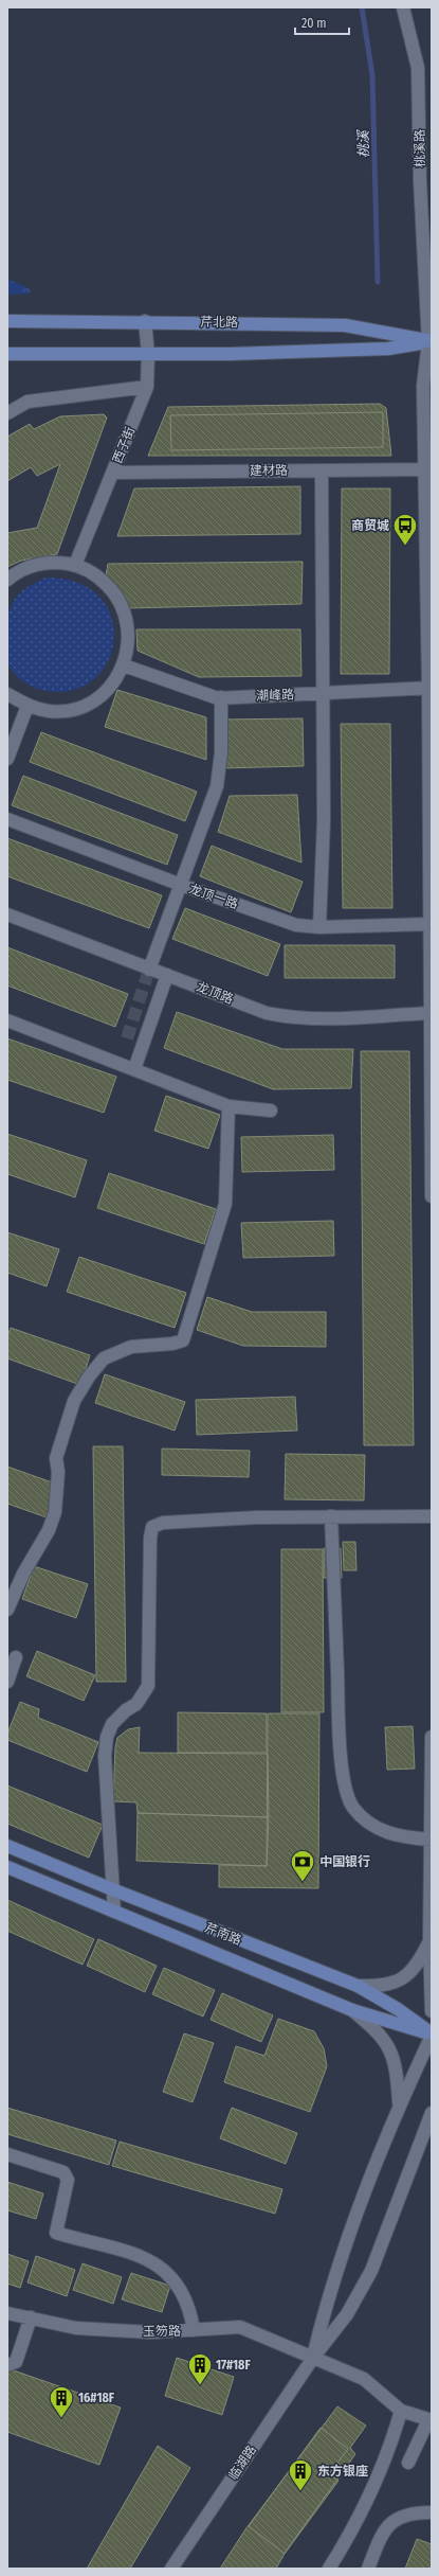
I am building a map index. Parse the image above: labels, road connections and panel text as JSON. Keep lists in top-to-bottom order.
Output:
{
  "streets": {
    "main road": ["芹北路", "芹南路"],
    "street": [
      "桃溪路",
      "西子街",
      "建材路",
      "潮峰路",
      "龙顶一路",
      "龙顶路",
      "玉笏路",
      "临湖路"
    ]
  },
  "crossings": [
    ["桃溪路", "芹北路"],
    ["桃溪路", "建材路"],
    ["桃溪路", "潮峰路"],
    ["桃溪路", "龙顶一路"],
    ["桃溪路", "龙顶路"],
    ["芹北路", "西子街"],
    ["西子街", "建材路"],
    ["玉笏路", "临湖路"]
  ],
  "water": ["桃溪"],
  "places": {
    "bus stop": ["商贸城"],
    "bank": ["中国银行"],
    "building": ["17#18F", "16#18F", "东方银座"]
  },
  "scale_bar": "20 m"
}
